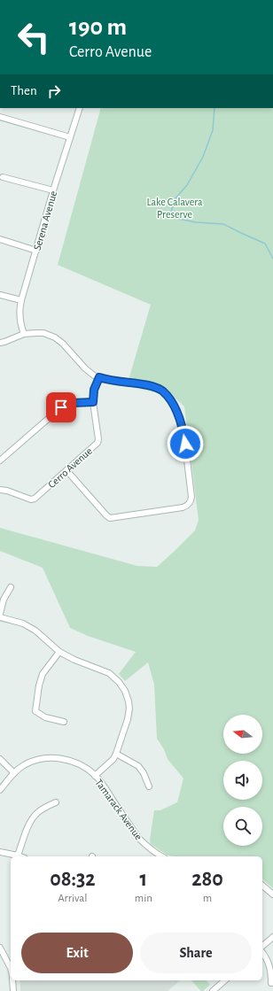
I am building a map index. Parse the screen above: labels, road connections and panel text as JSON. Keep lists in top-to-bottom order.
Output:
{
  "streets": {
    "street": ["Serena Avenue", "Cerro Avenue", "Tamarack Avenue"]
  },
  "parks": ["Lake Calavera Preserve"],
  "north": "left",
  "page": {
    "turn": ["190 m", "Cerro Avenue"],
    "then": "Then",
    "eta": [
      "08:32",
      "Arrival",
      "1",
      "min",
      "280",
      "m"
    ],
    "buttons": ["Exit", "Share"]
  }
}
